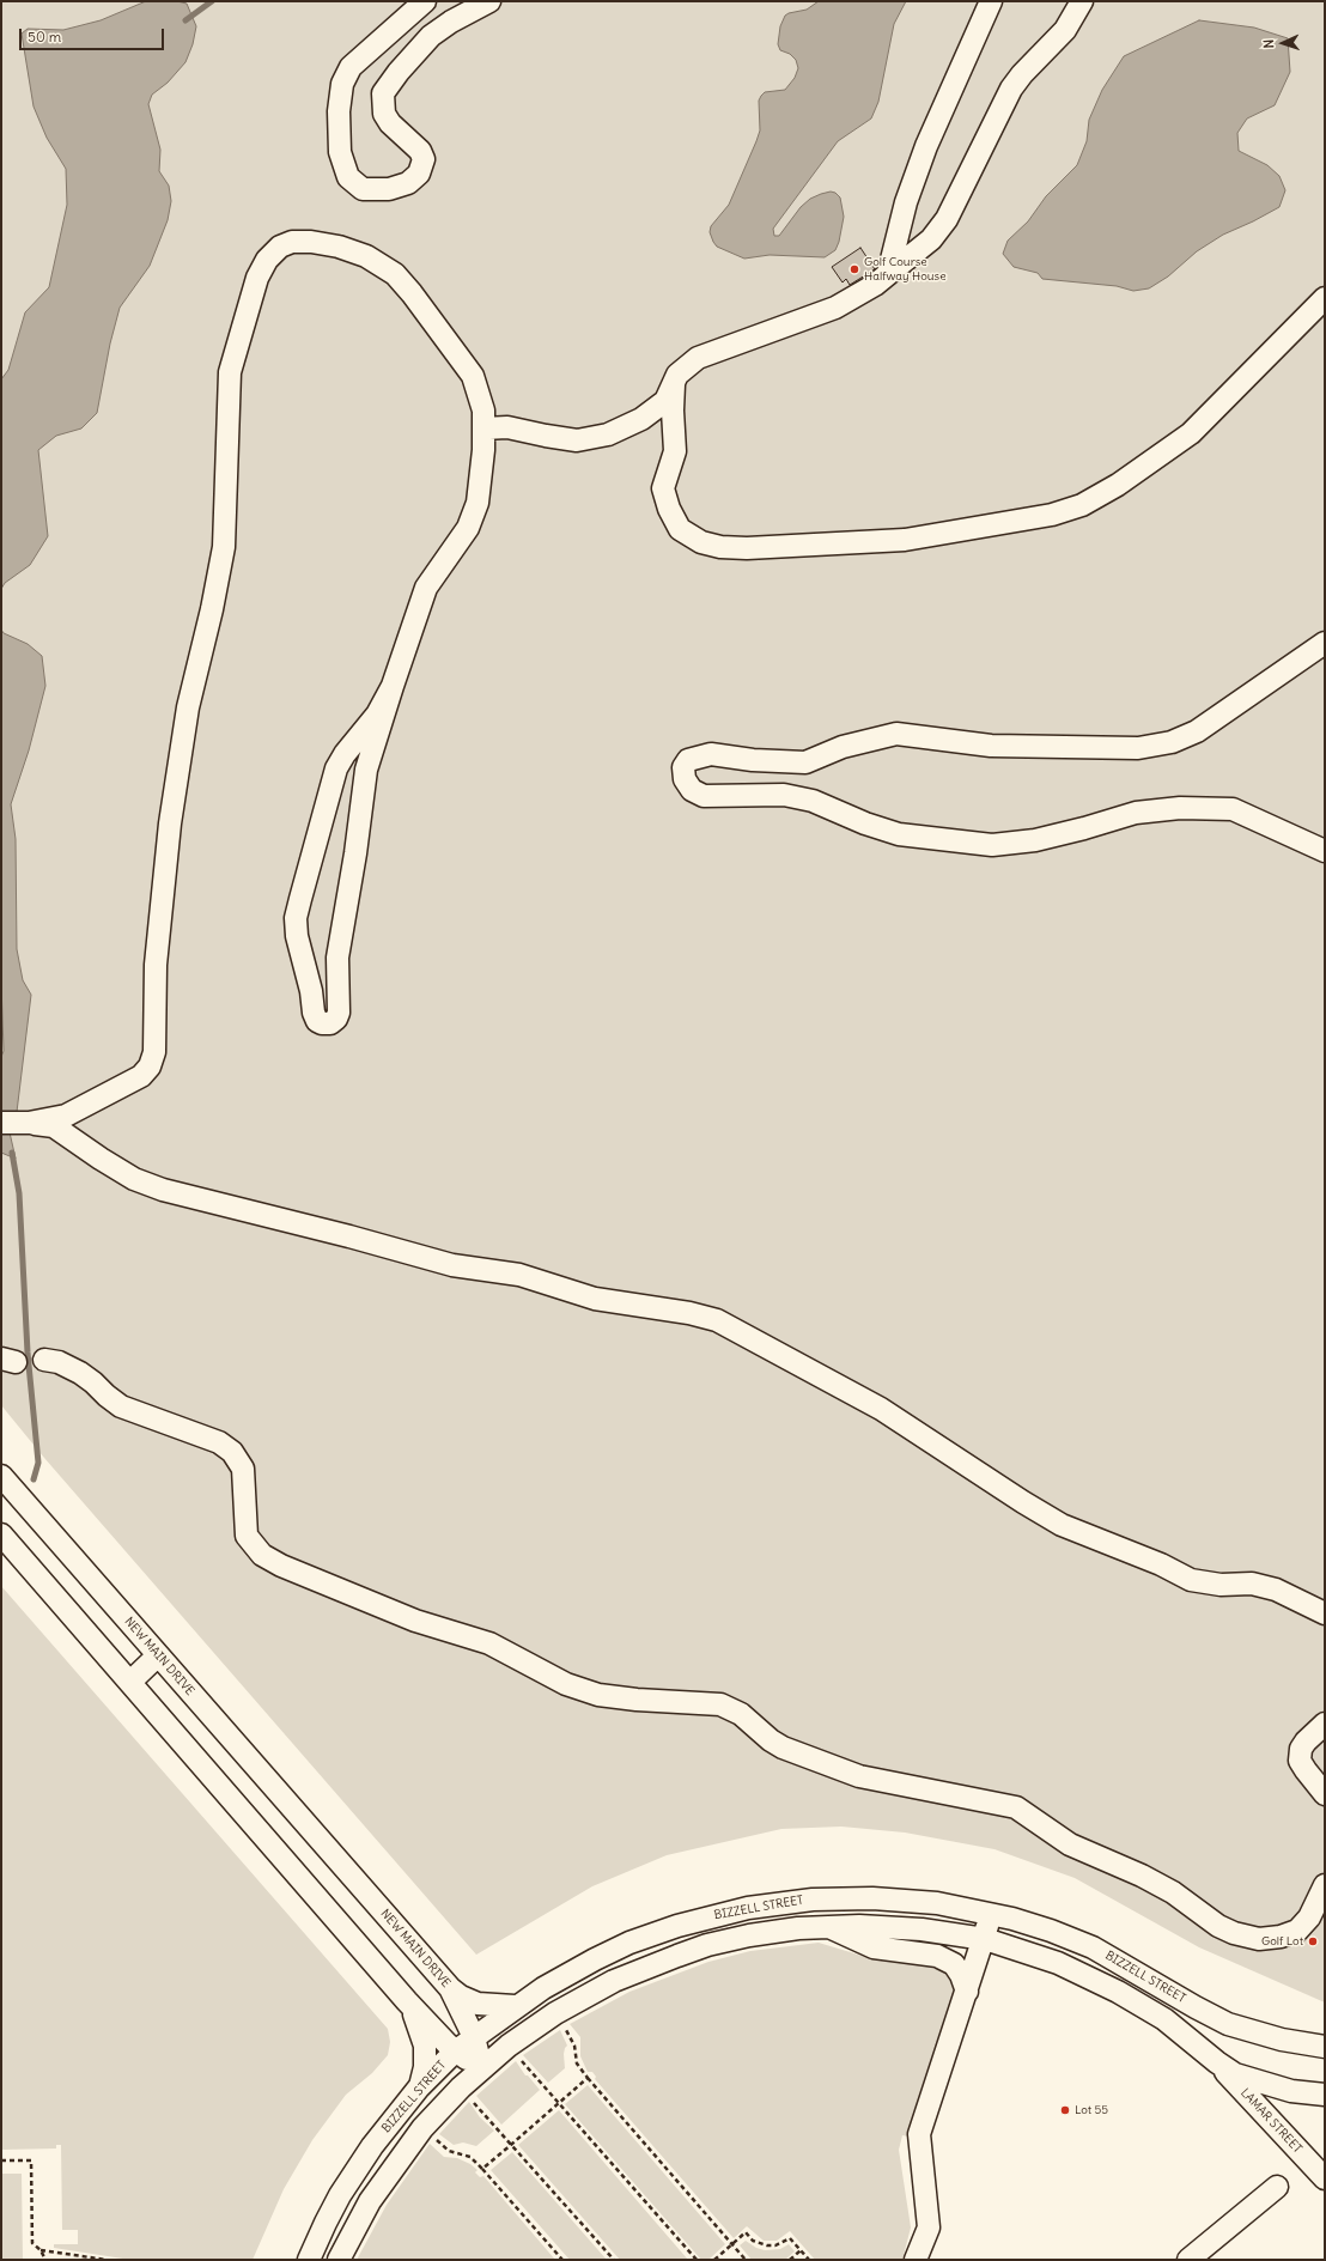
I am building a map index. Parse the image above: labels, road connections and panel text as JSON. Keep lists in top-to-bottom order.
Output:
{
  "streets": {
    "street": ["NEW MAIN DRIVE", "BIZZELL STREET", "LAMAR STREET"]
  },
  "crossings": [
    ["NEW MAIN DRIVE", "BIZZELL STREET"]
  ],
  "places": ["Golf Course Halfway House", "Golf Lot", "Lot 55"],
  "scale_bar": "50 m",
  "north": "left"
}
